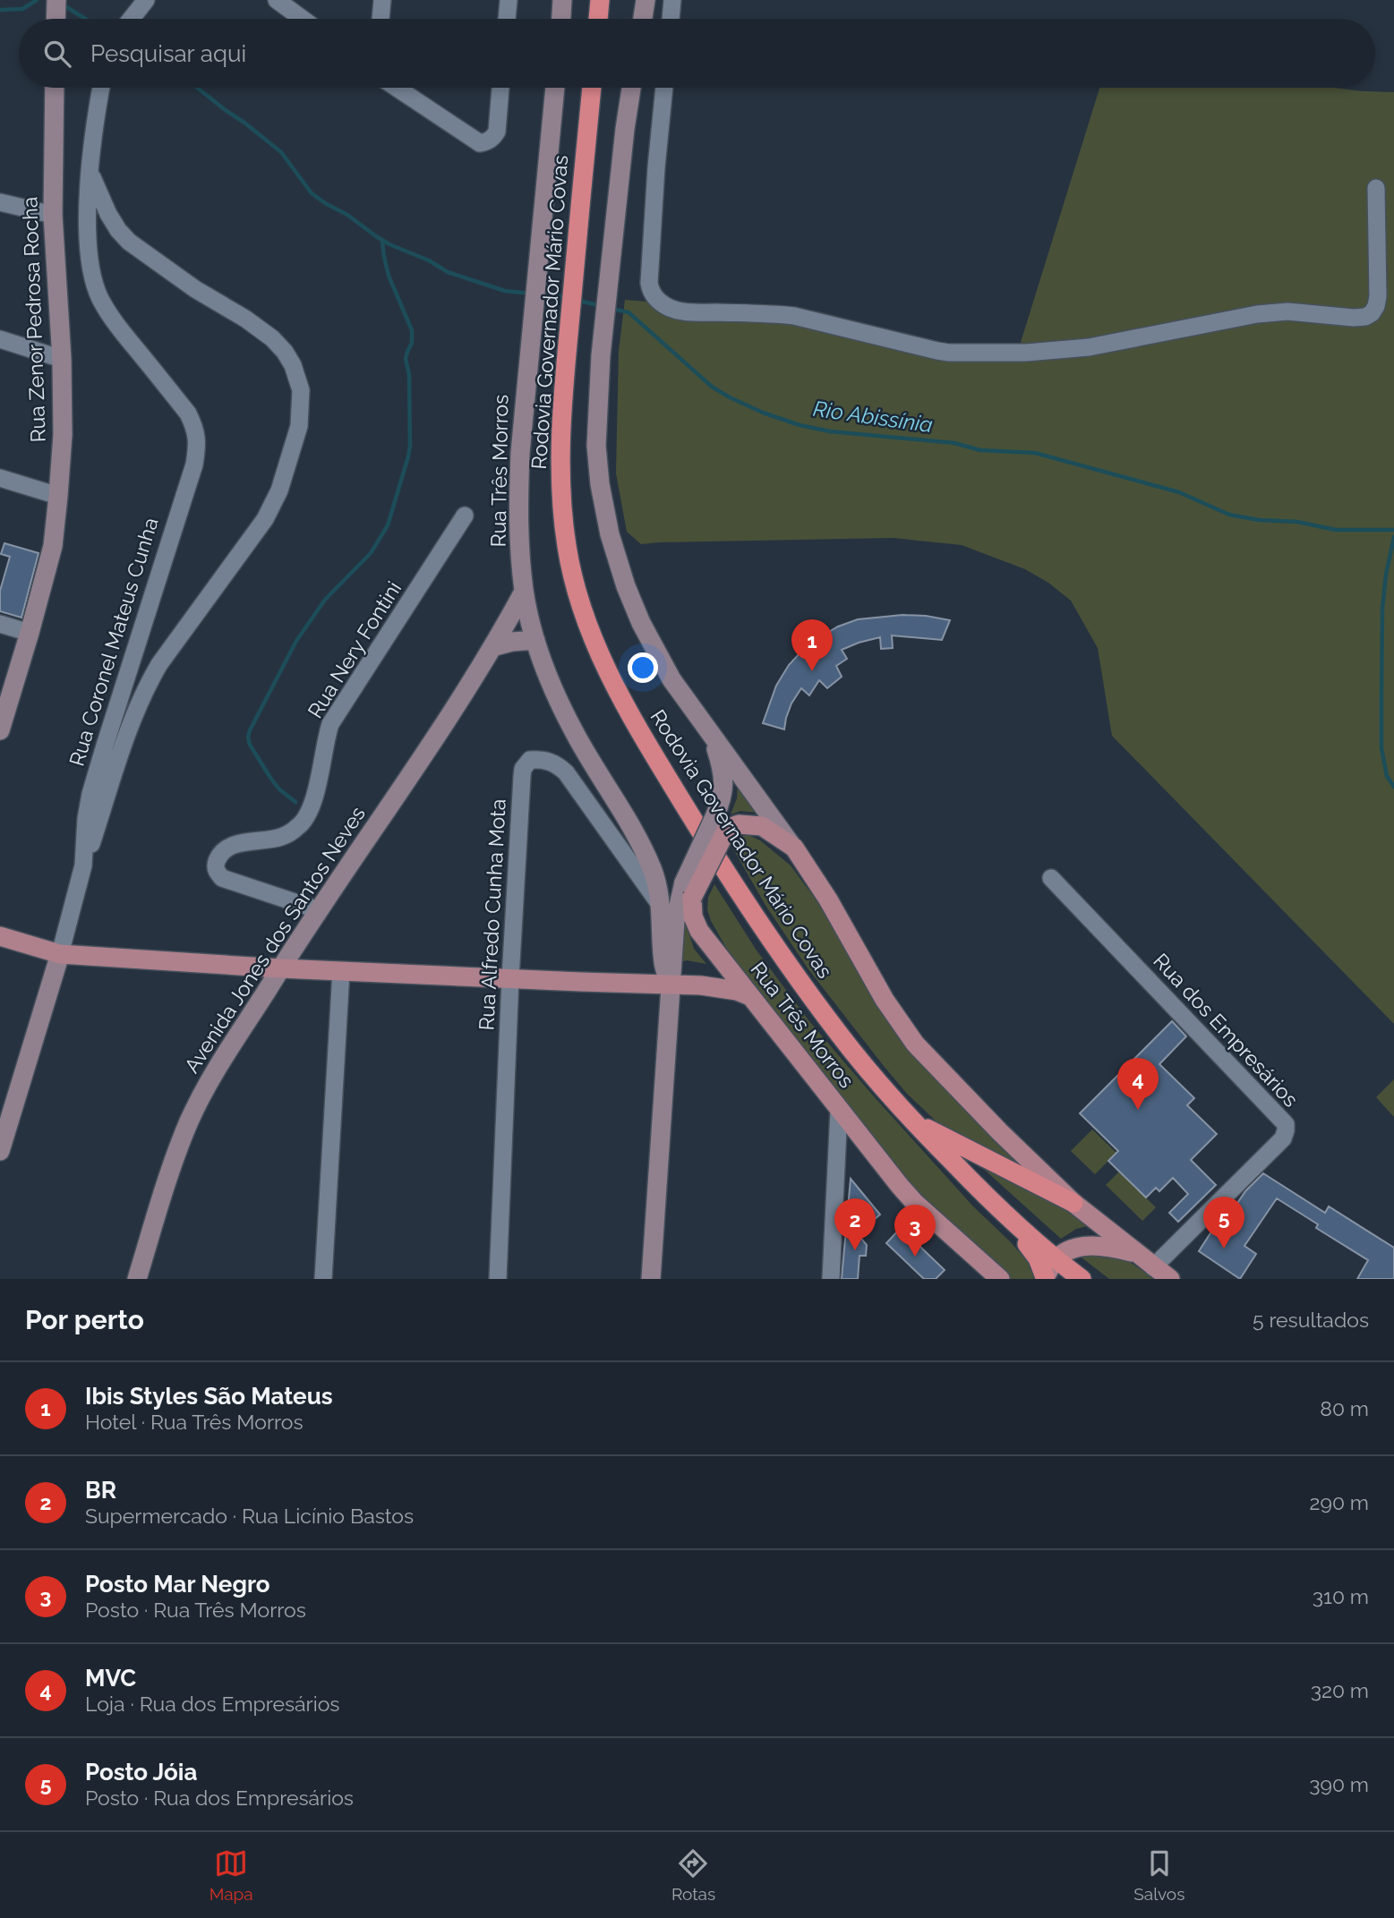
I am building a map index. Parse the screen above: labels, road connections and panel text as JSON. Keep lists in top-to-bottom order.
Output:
{
  "streets": {
    "highway": ["Rodovia Governador Mário Covas"],
    "main road": [
      "Rua Zenor Pedrosa Rocha",
      "Rua Três Morros",
      "Rua Coronel Mateus Cunha",
      "Avenida Jones dos Santos Neves"
    ],
    "street": ["Rua Nery Fontini", "Rua Alfredo Cunha Mota", "Rua dos Empresários"]
  },
  "crossings": [
    ["Rua Três Morros", "Rua Alfredo Cunha Mota"],
    ["Rua Três Morros", "Avenida Jones dos Santos Neves"],
    ["Rua Nery Fontini", "Avenida Jones dos Santos Neves"]
  ],
  "water": ["Rio Abissínia"],
  "page": {
    "search": "Pesquisar aqui",
    "pins": [
      "1",
      "4",
      "5",
      "2",
      "3"
    ],
    "heading": ["Por perto", "5 resultados"],
    "list": [
      {
        "mark": "1",
        "name": "Ibis Styles São Mateus",
        "note": "Hotel · Rua Três Morros",
        "value": "80 m"
      },
      {
        "mark": "2",
        "name": "BR",
        "note": "Supermercado · Rua Licínio Bastos",
        "value": "290 m"
      },
      {
        "mark": "3",
        "name": "Posto Mar Negro",
        "note": "Posto · Rua Três Morros",
        "value": "310 m"
      },
      {
        "mark": "4",
        "name": "MVC",
        "note": "Loja · Rua dos Empresários",
        "value": "320 m"
      },
      {
        "mark": "5",
        "name": "Posto Jóia",
        "note": "Posto · Rua dos Empresários",
        "value": "390 m"
      }
    ],
    "nav": ["Mapa", "Rotas", "Salvos"]
  }
}
